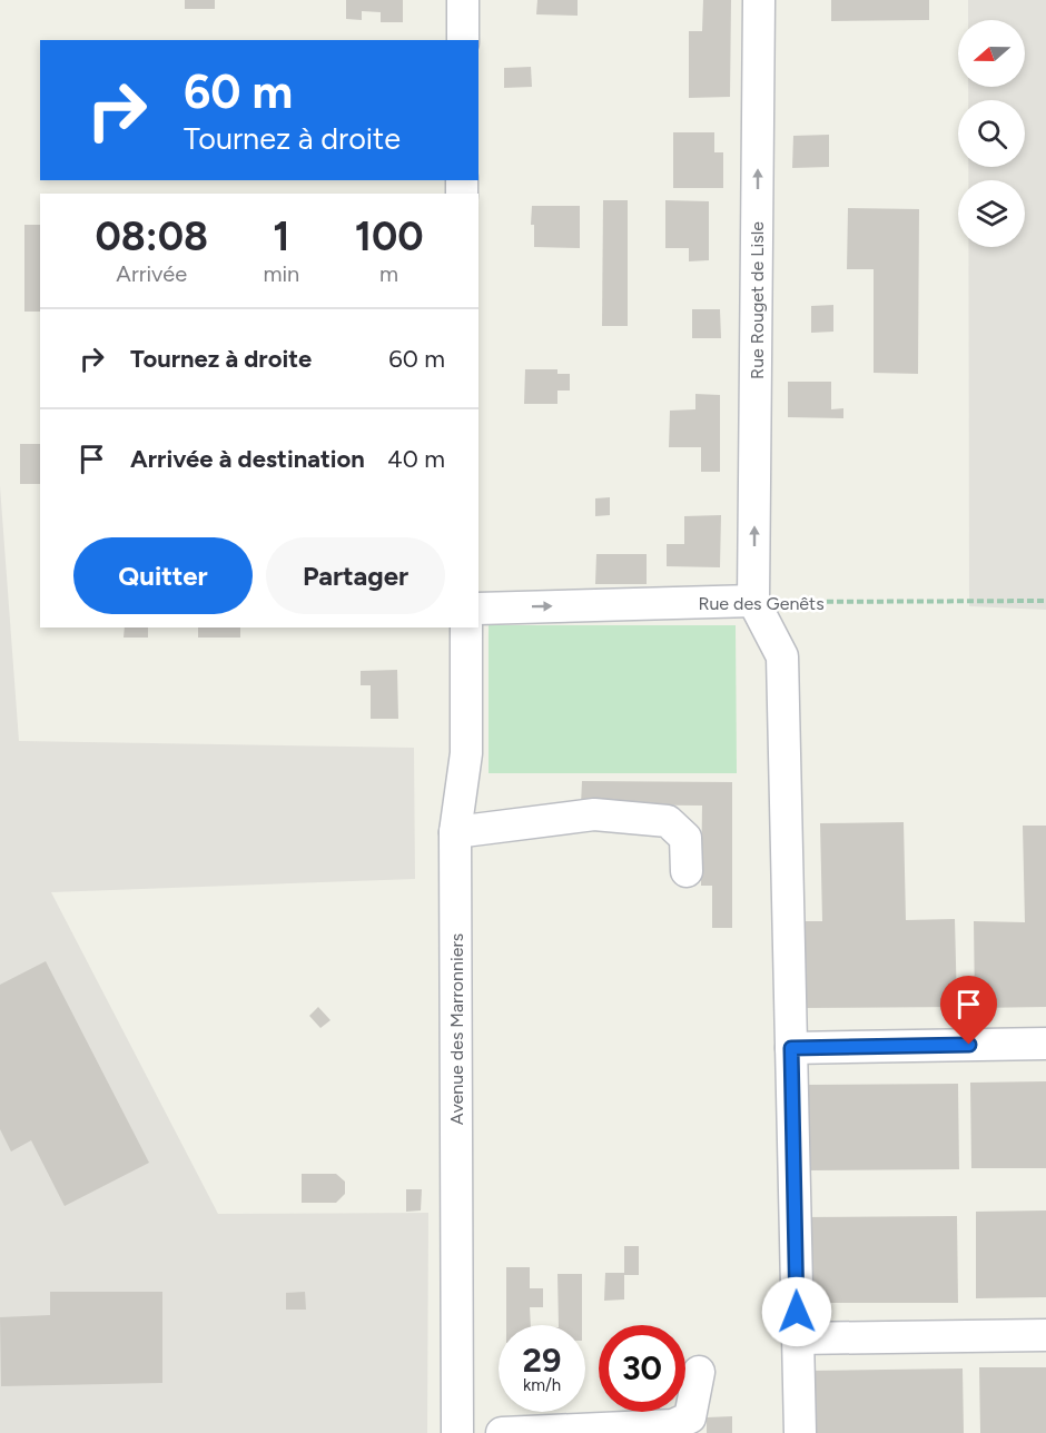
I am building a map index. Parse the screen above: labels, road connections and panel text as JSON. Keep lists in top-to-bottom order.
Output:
{
  "streets": {
    "street": ["Rue Rouget de Lisle", "Rue des Genêts", "Avenue des Marronniers"]
  },
  "crossings": [
    ["Rue Rouget de Lisle", "Rue des Genêts"]
  ],
  "one_way": ["Rue Rouget de Lisle", "Rue des Genêts"],
  "north": "left",
  "page": {
    "turn": ["60 m", "Tournez à droite"],
    "eta": [
      "08:08",
      "Arrivée",
      "1",
      "min",
      "100",
      "m"
    ],
    "list": [
      {
        "name": "Tournez à droite",
        "value": "60 m"
      },
      {
        "name": "Arrivée à destination",
        "value": "40 m"
      }
    ],
    "buttons": ["Quitter", "Partager"],
    "speed": "29 km/h",
    "limit": "30"
  }
}
